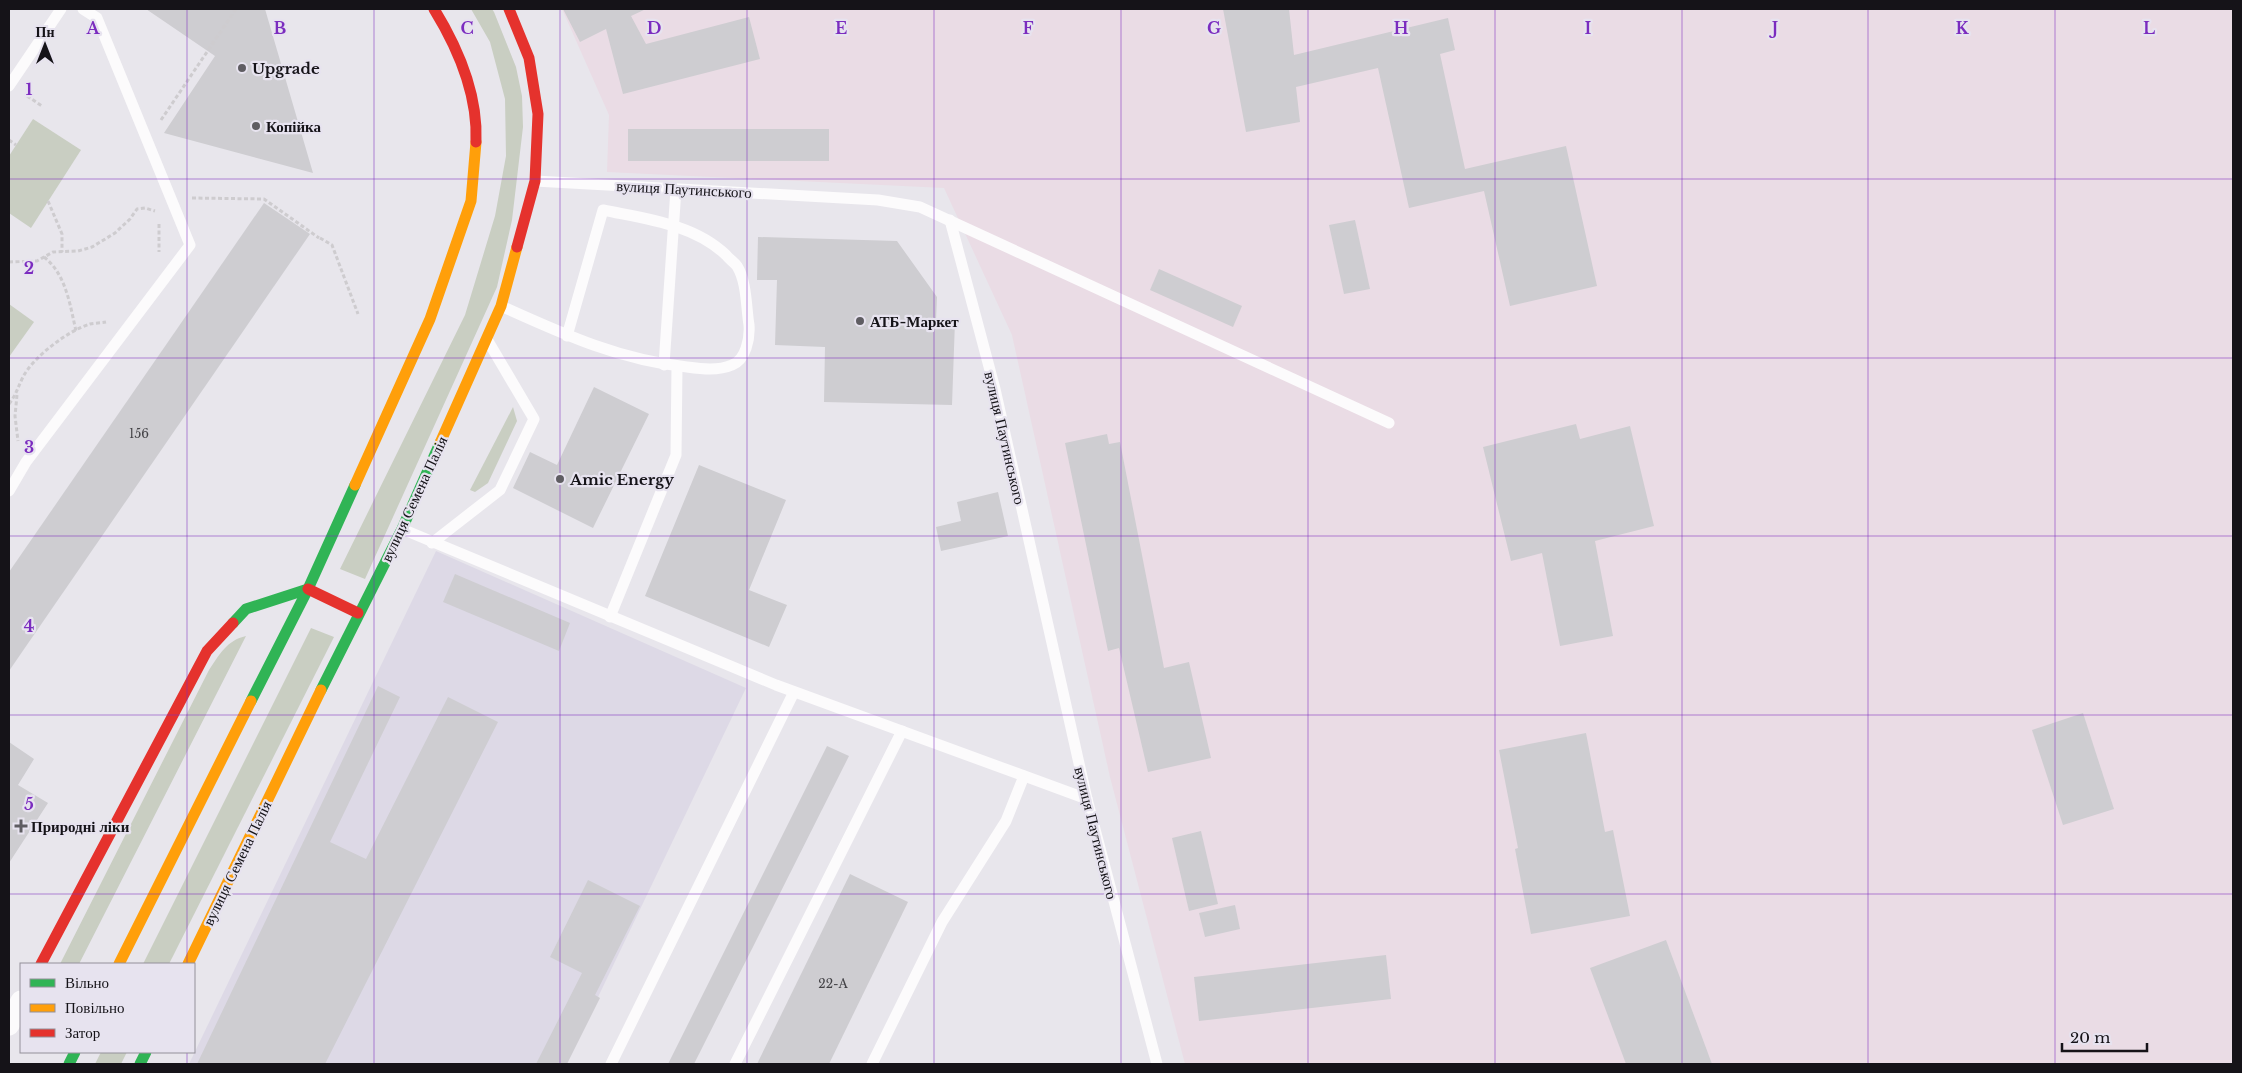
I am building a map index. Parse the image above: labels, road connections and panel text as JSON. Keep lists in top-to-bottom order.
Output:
{
  "streets": {
    "main road": ["вулиця Семена Палія"],
    "lane": ["вулиця Паутинського"]
  },
  "crossings": [
    ["вулиця Паутинського", "вулиця Семена Палія"]
  ],
  "places": {
    "other": [
      "Upgrade",
      "Копійка",
      "АТБ-Маркет",
      "Amic Energy"
    ],
    "health": ["Природні ліки"]
  },
  "house_numbers": ["156", "22-A"],
  "legend": ["Вільно", "Повільно", "Затор"],
  "scale_bar": "20 m",
  "north": "top",
  "grid": {
    "columns": [
      "A",
      "B",
      "C",
      "D",
      "E",
      "F",
      "G",
      "H",
      "I",
      "J",
      "K",
      "L"
    ],
    "rows": [
      "1",
      "2",
      "3",
      "4",
      "5"
    ]
  }
}
